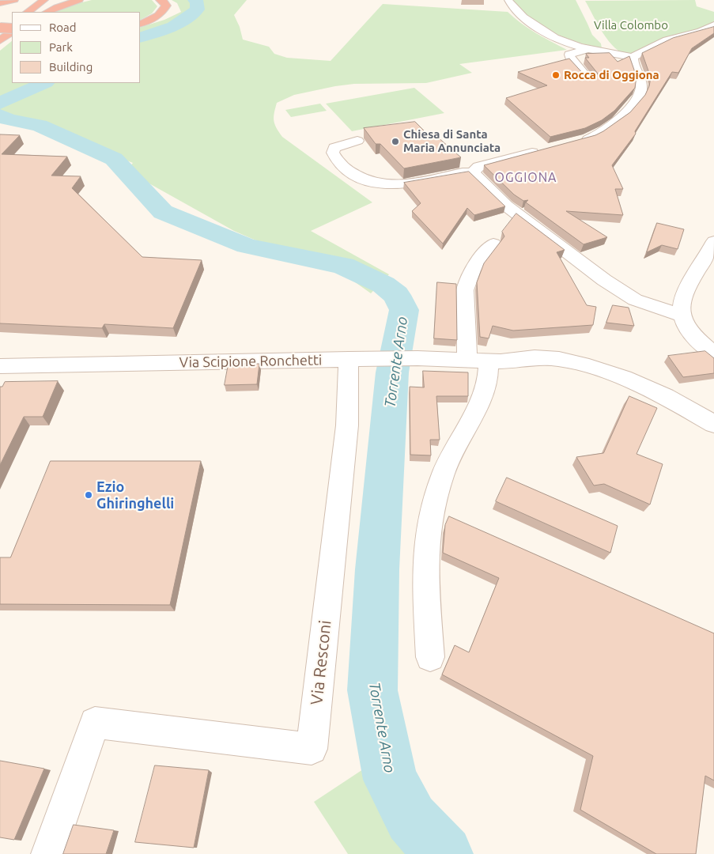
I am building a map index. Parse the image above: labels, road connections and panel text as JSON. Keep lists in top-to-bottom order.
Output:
{
  "streets": {
    "street": ["Via Scipione Ronchetti", "Via Resconi"]
  },
  "crossings": [
    ["Via Scipione Ronchetti", "Via Resconi"]
  ],
  "districts": ["OGGIONA"],
  "water": ["Torrente Arno"],
  "parks": ["Villa Colombo"],
  "places": ["Rocca di Oggiona", "Chiesa di Santa Maria Annunciata", "Ezio Ghiringhelli"],
  "legend": ["Road", "Park", "Building"]
}
